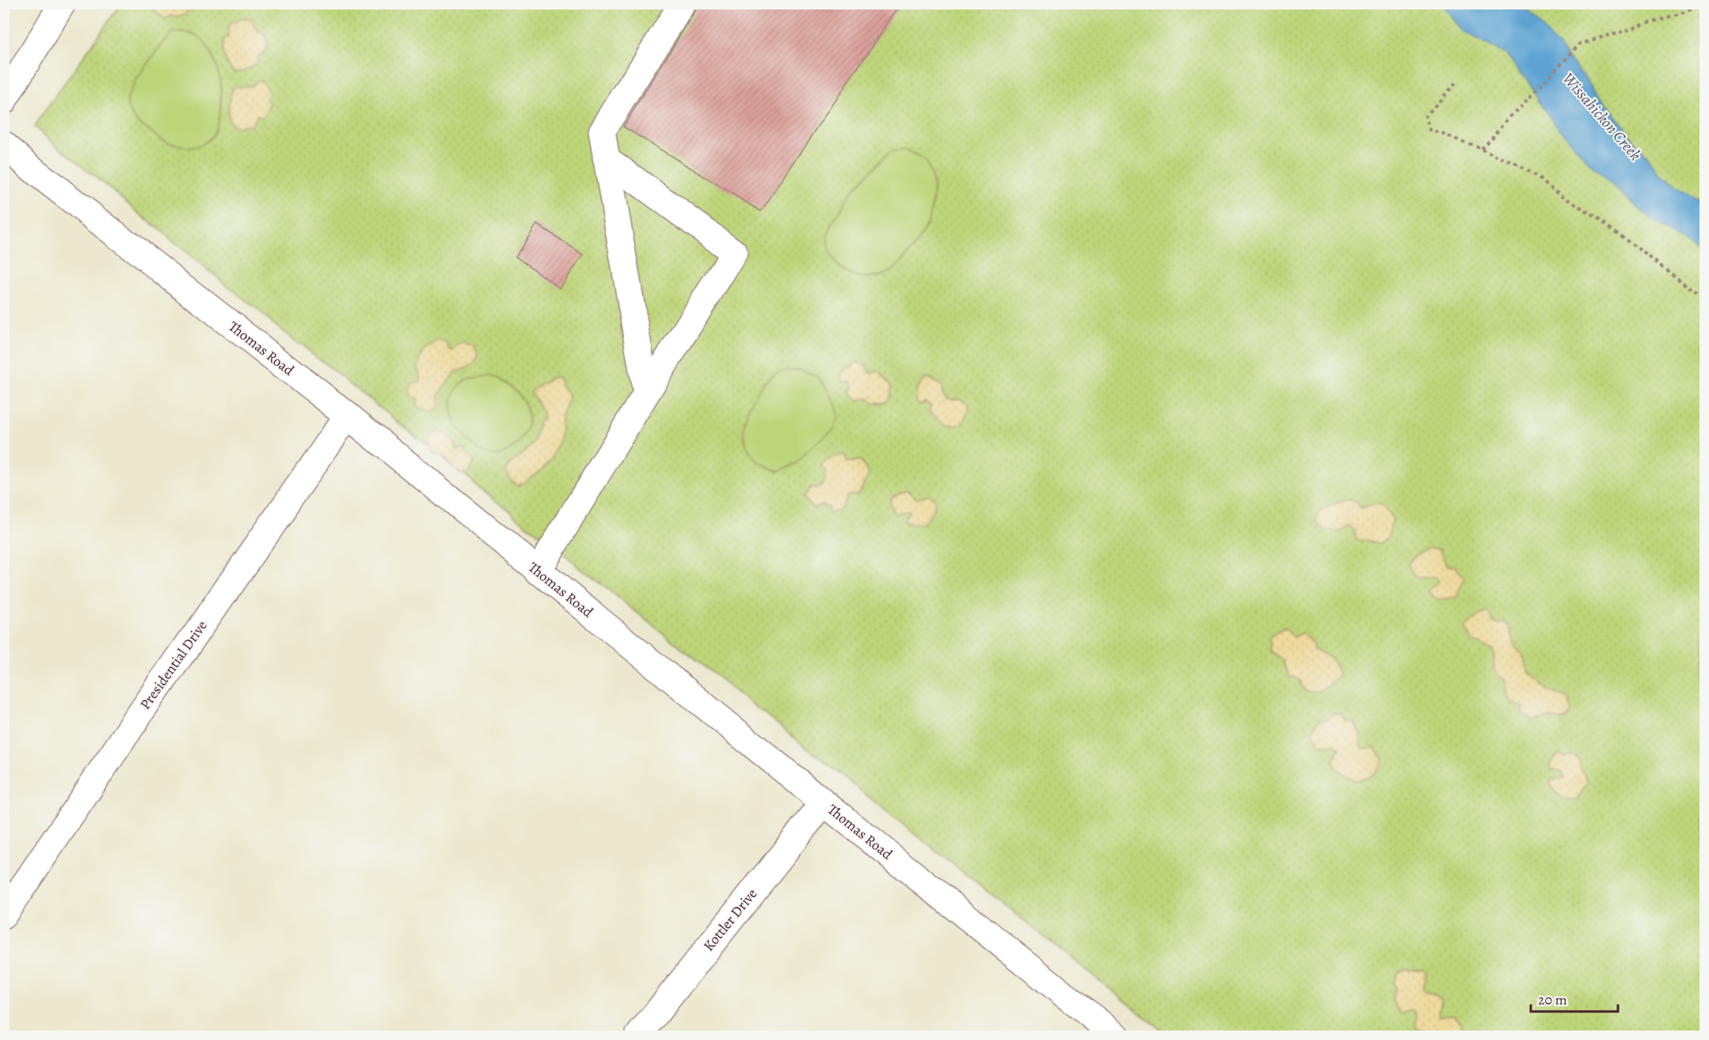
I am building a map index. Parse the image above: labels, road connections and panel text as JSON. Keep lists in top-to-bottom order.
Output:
{
  "streets": {
    "street": ["Thomas Road", "Presidential Drive", "Kottler Drive"]
  },
  "crossings": [
    ["Thomas Road", "Presidential Drive"],
    ["Thomas Road", "Kottler Drive"]
  ],
  "water": ["Wissahickon Creek"],
  "scale_bar": "20 m"
}
